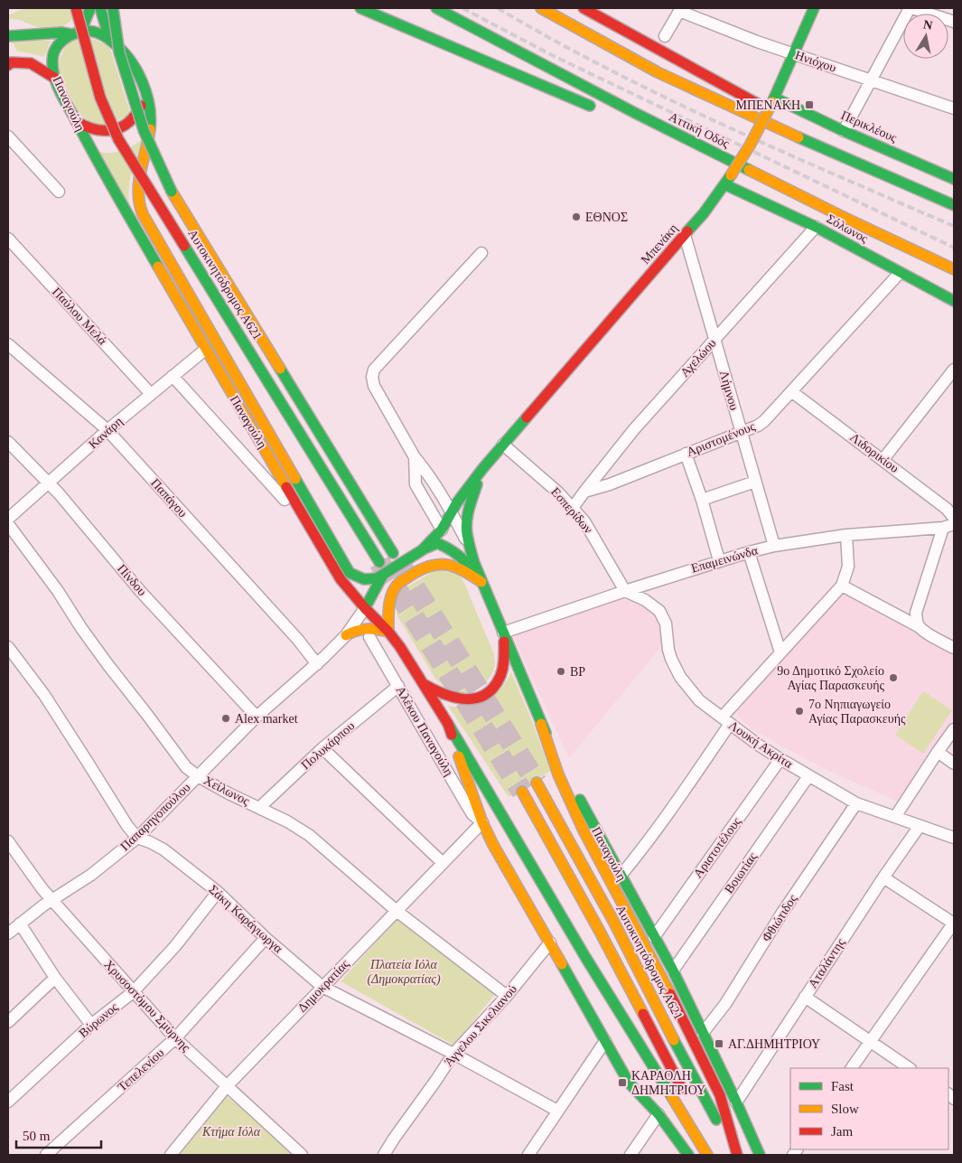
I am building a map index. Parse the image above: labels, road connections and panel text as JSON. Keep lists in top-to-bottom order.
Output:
{
  "streets": {
    "main road": [
      "Παναγούλη",
      "Περικλέους",
      "Αττική Οδός",
      "Σόλωνος",
      "Μπενάκη",
      "Αυτοκινητόδρομος Α621"
    ],
    "street": [
      "Ηνιόχου",
      "Παύλου Μελά",
      "Αχελώου",
      "Λήμνου",
      "Κανάρη",
      "Αριστομένους",
      "Λιδορικίου",
      "Παπάγου",
      "Εσπερίδων",
      "Επαμεινώνδα",
      "Πίνδου",
      "Αλέκου Παναγούλη",
      "Λουκή Ακρίτα",
      "Πολυκάρπου",
      "Χείλωνος",
      "Παπαρηγοπούλου",
      "Αριστοτέλους",
      "Βοιωτίας",
      "Φθιώτιδος",
      "Σάκη Καράγιωργα",
      "Αταλάντης",
      "Δημοκρατίας",
      "Χρυσοστόμου Σμύρνης",
      "Βύρωνος",
      "Άγγελου Σικελιανού",
      "Τεπελενίου"
    ]
  },
  "crossings": [
    ["Ηνιόχου", "Μπενάκη"],
    ["Παναγούλη", "Μπενάκη"],
    ["Παναγούλη", "Κανάρη"],
    ["Παναγούλη", "Επαμεινώνδα"],
    ["Παναγούλη", "Παπαρηγοπούλου"],
    ["Παναγούλη", "Αριστοτέλους"],
    ["Παναγούλη", "Βοιωτίας"],
    ["Παναγούλη", "Φθιώτιδος"],
    ["Παναγούλη", "Αταλάντης"],
    ["Περικλέους", "Μπενάκη"],
    ["Σόλωνος", "Μπενάκη"],
    ["Σόλωνος", "Αχελώου"],
    ["Σόλωνος", "Αριστομένους"],
    ["Μπενάκη", "Λήμνου"],
    ["Μπενάκη", "Εσπερίδων"],
    ["Παύλου Μελά", "Κανάρη"],
    ["Αχελώου", "Λήμνου"],
    ["Αχελώου", "Αριστομένους"],
    ["Λήμνου", "Αριστομένους"],
    ["Λήμνου", "Επαμεινώνδα"],
    ["Κανάρη", "Παπάγου"],
    ["Κανάρη", "Πίνδου"],
    ["Αριστομένους", "Λιδορικίου"],
    ["Παπάγου", "Παπαρηγοπούλου"],
    ["Εσπερίδων", "Επαμεινώνδα"],
    ["Εσπερίδων", "Λουκή Ακρίτα"],
    ["Επαμεινώνδα", "Λουκή Ακρίτα"],
    ["Πίνδου", "Παπαρηγοπούλου"],
    ["Αλέκου Παναγούλη", "Πολυκάρπου"],
    ["Αλέκου Παναγούλη", "Δημοκρατίας"],
    ["Λουκή Ακρίτα", "Αριστοτέλους"],
    ["Λουκή Ακρίτα", "Βοιωτίας"],
    ["Λουκή Ακρίτα", "Φθιώτιδος"],
    ["Λουκή Ακρίτα", "Αταλάντης"],
    ["Πολυκάρπου", "Χείλωνος"],
    ["Χείλωνος", "Παπαρηγοπούλου"],
    ["Χείλωνος", "Δημοκρατίας"],
    ["Χείλωνος", "Άγγελου Σικελιανού"],
    ["Παπαρηγοπούλου", "Σάκη Καράγιωργα"],
    ["Παπαρηγοπούλου", "Χρυσοστόμου Σμύρνης"],
    ["Σάκη Καράγιωργα", "Δημοκρατίας"],
    ["Σάκη Καράγιωργα", "Βύρωνος"],
    ["Σάκη Καράγιωργα", "Άγγελου Σικελιανού"],
    ["Σάκη Καράγιωργα", "Τεπελενίου"],
    ["Δημοκρατίας", "Χρυσοστόμου Σμύρνης"],
    ["Χρυσοστόμου Σμύρνης", "Βύρωνος"],
    ["Χρυσοστόμου Σμύρνης", "Τεπελενίου"]
  ],
  "parks": ["Πλατεία Ιόλα (Δημοκρατίας)", "Κτήμα Ιόλα"],
  "places": {
    "transit": ["ΜΠΕΝΑΚΗ", "ΑΓ.ΔΗΜΗΤΡΙΟΥ", "ΚΑΡΑΟΛΗ ΔΗΜΗΤΡΙΟΥ"],
    "other": [
      "ΕΘΝΟΣ",
      "BP",
      "9ο Δημοτικό Σχολείο Αγίας Παρασκευής",
      "7ο Νηπιαγωγείο Αγίας Παρασκευής",
      "Alex market"
    ]
  },
  "legend": ["Fast", "Slow", "Jam"],
  "scale_bar": "50 m",
  "north": "top"
}
